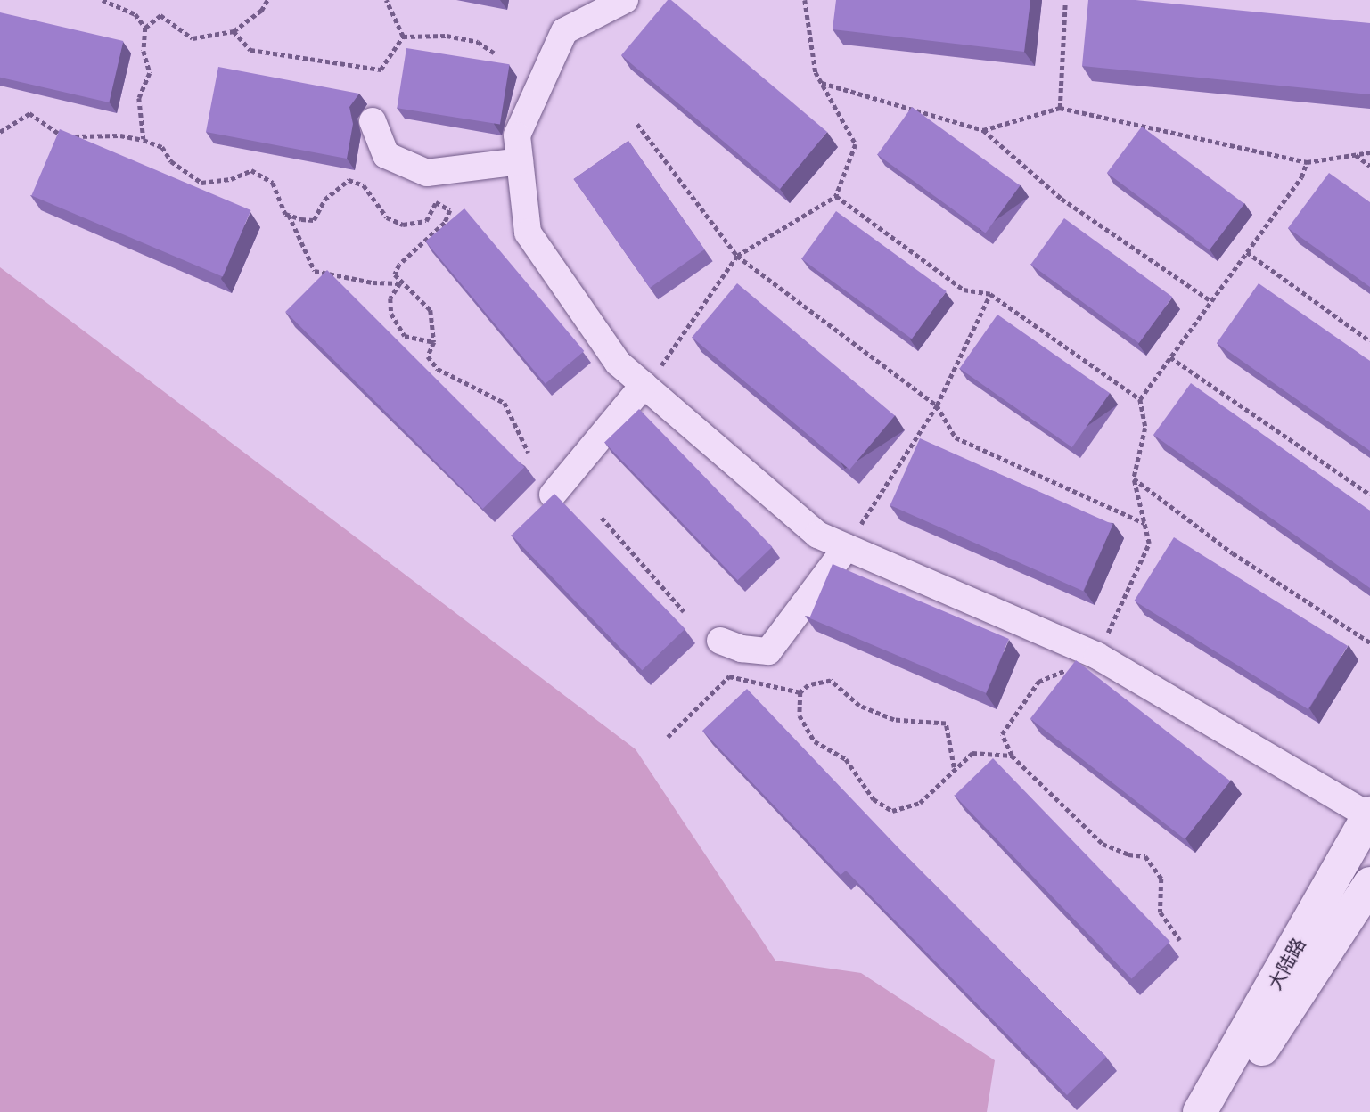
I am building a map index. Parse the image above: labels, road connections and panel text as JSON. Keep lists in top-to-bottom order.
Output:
{
  "streets": {
    "main road": ["大陆路"]
  }
}
